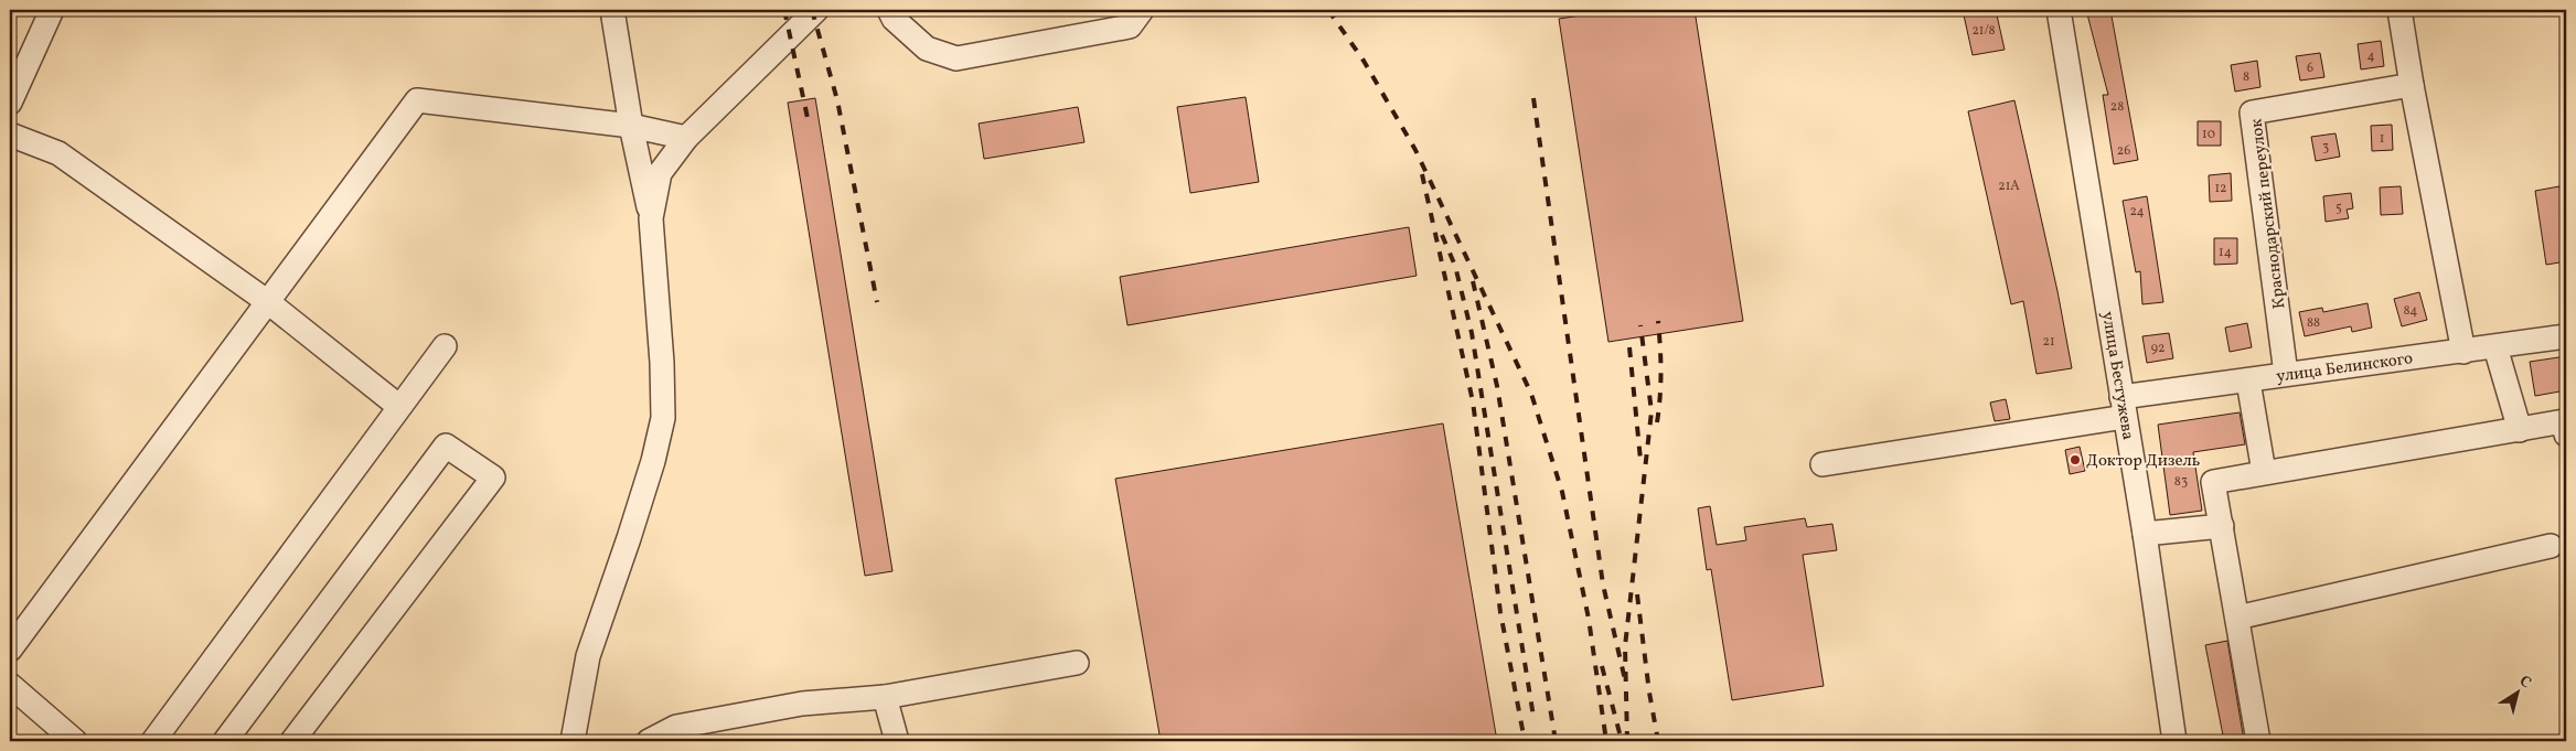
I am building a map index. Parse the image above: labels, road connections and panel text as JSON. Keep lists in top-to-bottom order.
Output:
{
  "streets": {
    "street": ["Краснодарский переулок", "улица Белинского", "улица Бестужева"]
  },
  "crossings": [
    ["Краснодарский переулок", "улица Белинского"],
    ["улица Белинского", "улица Бестужева"]
  ],
  "places": ["Доктор Дизель"],
  "house_numbers": [
    "21/8",
    "4",
    "6",
    "8",
    "28",
    "10",
    "1",
    "3",
    "26",
    "21А",
    "12",
    "5",
    "24",
    "14",
    "84",
    "88",
    "21",
    "92",
    "83"
  ],
  "north": "top right"
}
